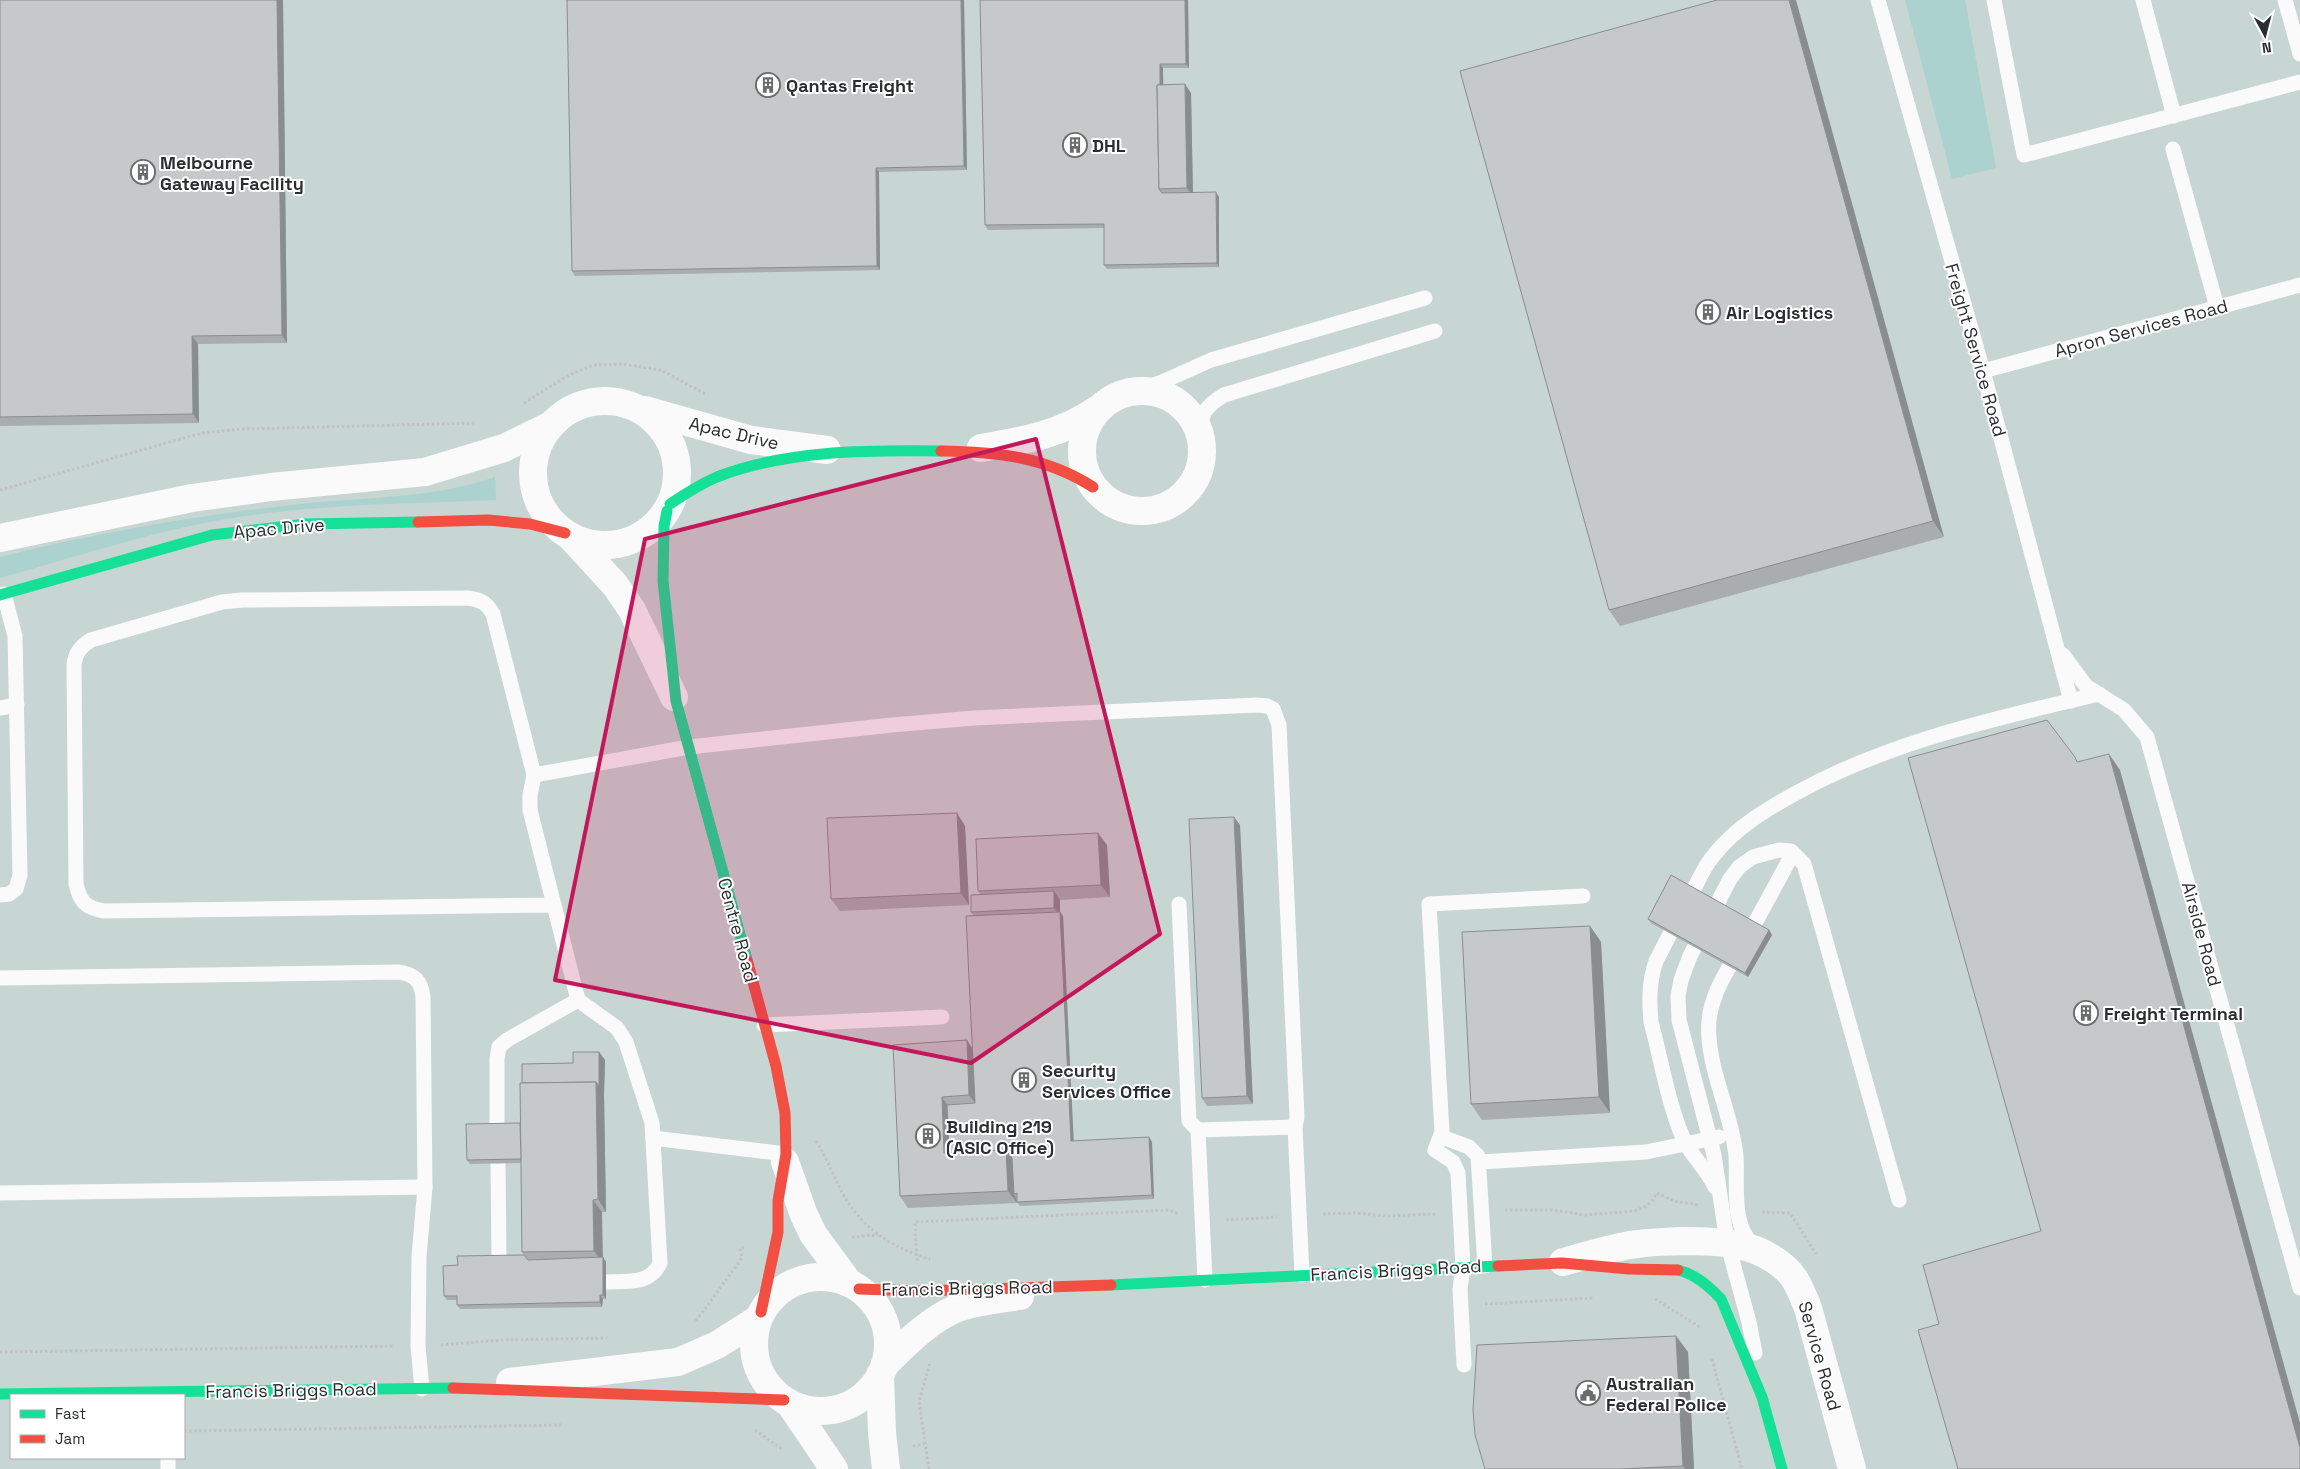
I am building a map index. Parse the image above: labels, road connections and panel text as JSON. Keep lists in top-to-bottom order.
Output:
{
  "streets": {
    "street": [
      "Apac Drive",
      "Centre Road",
      "Francis Briggs Road",
      "Service Road"
    ],
    "lane": ["Apron Services Road", "Freight Service Road", "Airside Road"]
  },
  "crossings": [
    ["Apron Services Road", "Freight Service Road"],
    ["Freight Service Road", "Airside Road"],
    ["Apac Drive", "Centre Road"],
    ["Centre Road", "Francis Briggs Road"],
    ["Francis Briggs Road", "Service Road"]
  ],
  "places": {
    "building": [
      "Qantas Freight",
      "DHL",
      "Melbourne Gateway Facility",
      "Air Logistics",
      "Freight Terminal",
      "Security Services Office",
      "Building 219 (ASIC Office)"
    ],
    "public building": ["Australian Federal Police"]
  },
  "legend": ["Fast", "Jam"],
  "north": "bottom"
}
